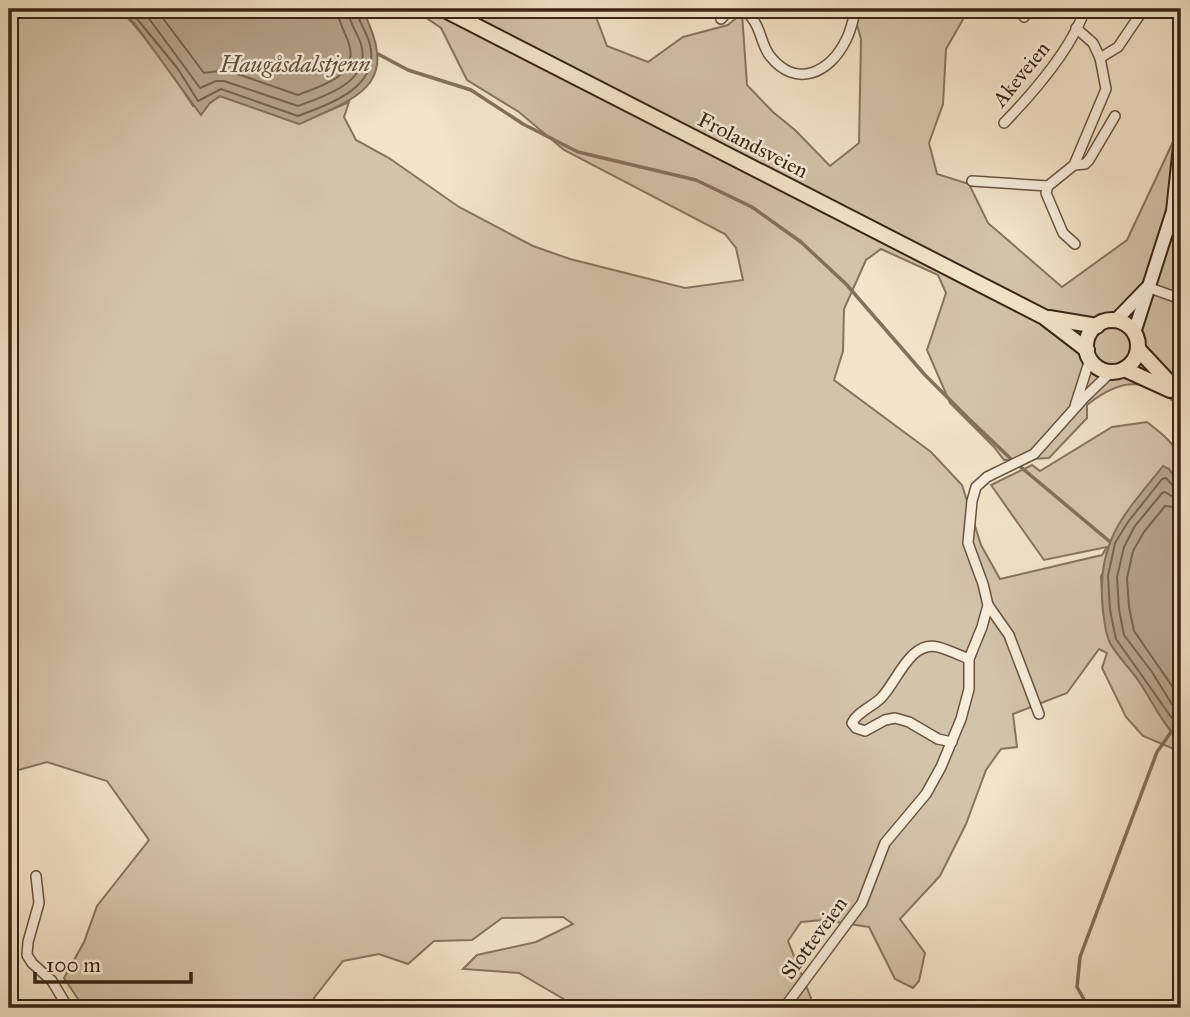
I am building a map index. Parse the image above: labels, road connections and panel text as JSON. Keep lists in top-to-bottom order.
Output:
{
  "streets": {
    "main road": ["Frolandsveien"],
    "street": ["Akeveien", "Slotteveien"]
  },
  "water": ["Haugåsdalstjenn"],
  "scale_bar": "100 m"
}
